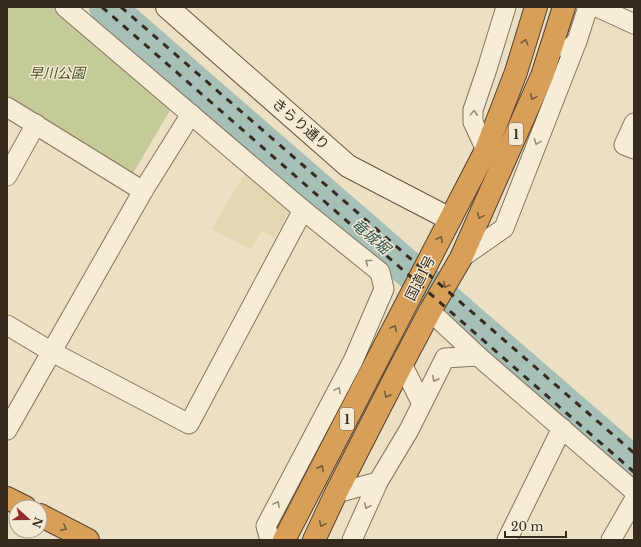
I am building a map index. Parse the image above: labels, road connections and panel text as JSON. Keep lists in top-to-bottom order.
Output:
{
  "streets": {
    "highway": ["1", "国道1号"],
    "street": ["きらり通り"]
  },
  "crossings": [
    ["きらり通り", "国道1号"]
  ],
  "water": ["竜城堀"],
  "parks": ["早川公園"],
  "scale_bar": "20 m",
  "north": "right"
}
